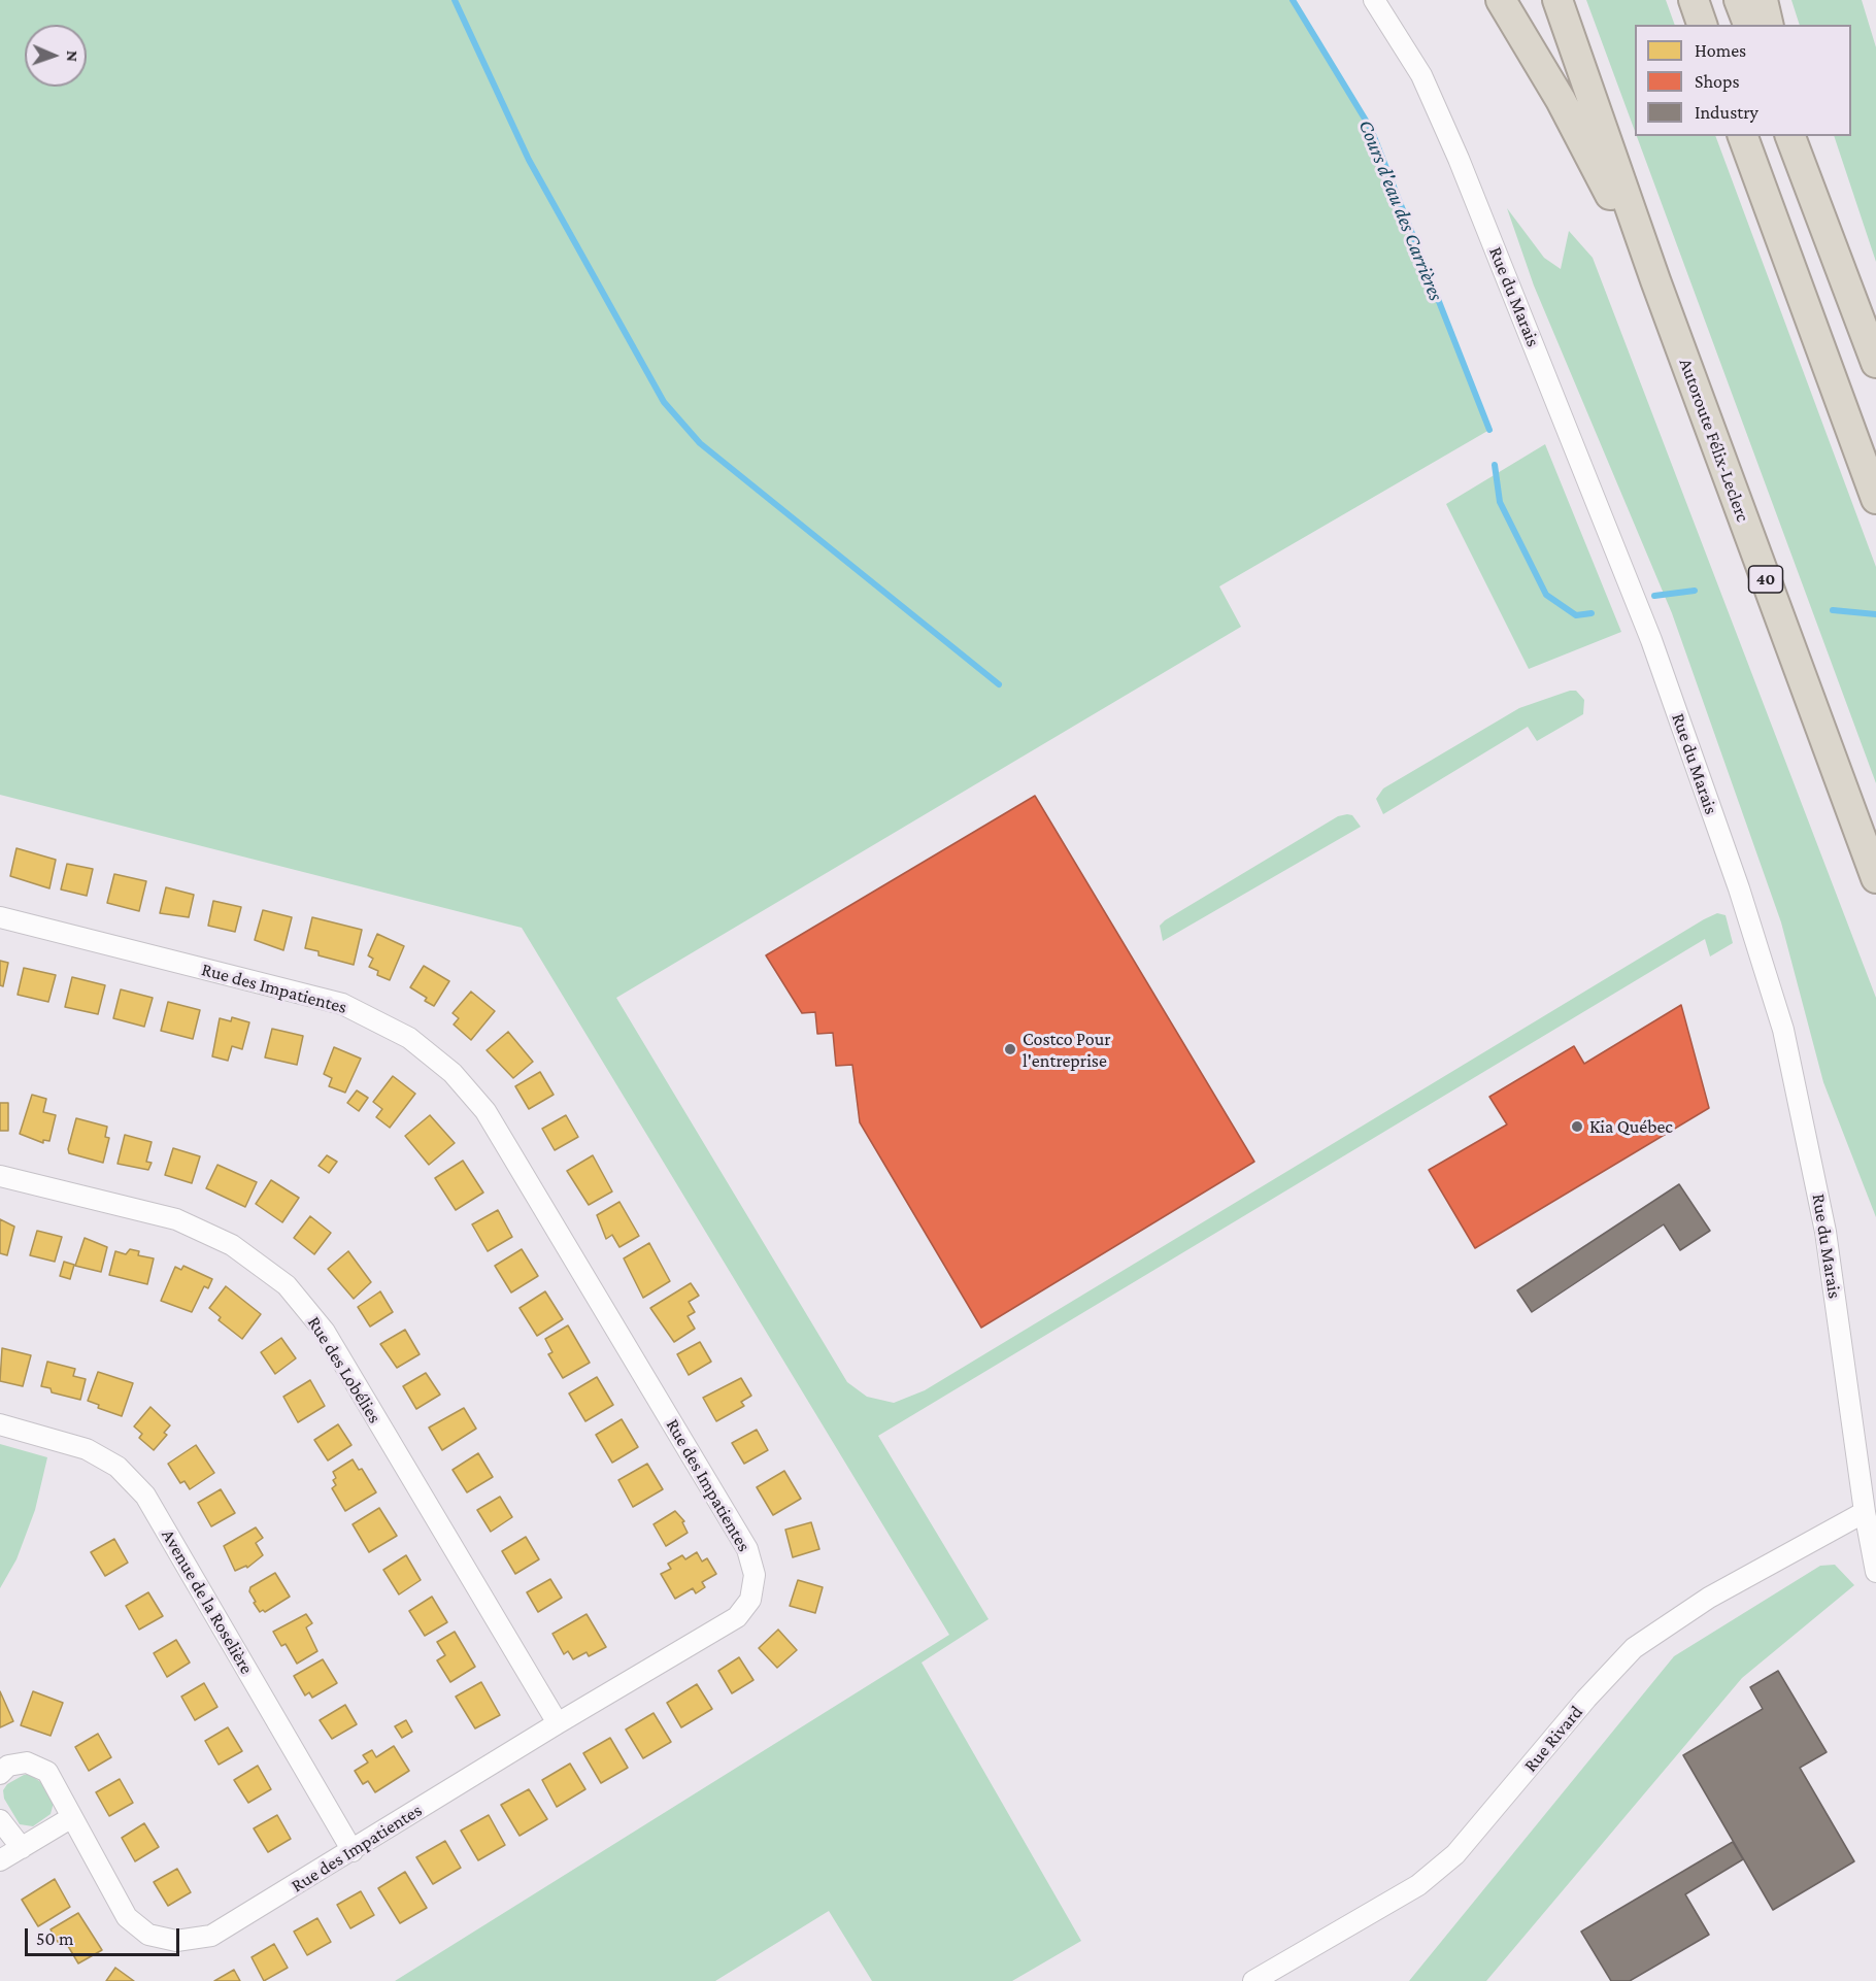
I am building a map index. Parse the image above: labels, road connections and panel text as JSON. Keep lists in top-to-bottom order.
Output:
{
  "streets": {
    "highway": ["Autoroute Félix-Leclerc", "40"],
    "street": [
      "Rue du Marais",
      "Rue des Impatientes",
      "Rue des Lobélies",
      "Avenue de la Roselière",
      "Rue Rivard"
    ]
  },
  "crossings": [
    ["Rue du Marais", "Rue Rivard"],
    ["Rue des Impatientes", "Rue des Lobélies"],
    ["Rue des Impatientes", "Avenue de la Roselière"]
  ],
  "water": ["Cours d'eau des Carrières"],
  "places": ["Costco Pour l'entreprise", "Kia Québec"],
  "legend": ["Homes", "Shops", "Industry"],
  "scale_bar": "50 m",
  "north": "right"
}
